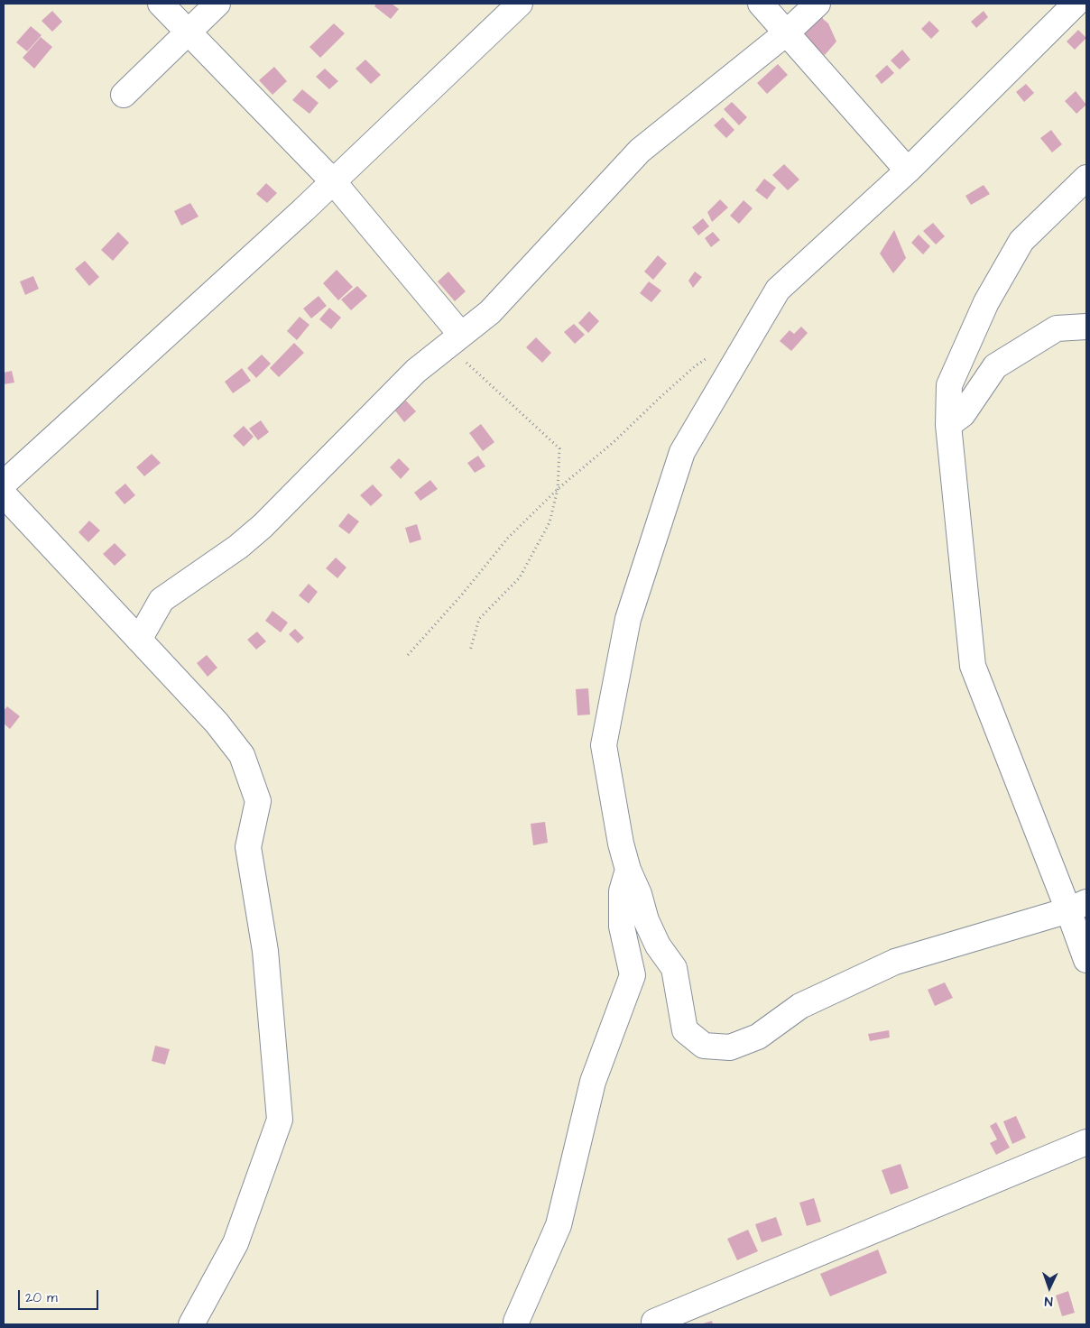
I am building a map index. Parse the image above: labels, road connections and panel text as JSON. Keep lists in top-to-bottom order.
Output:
{
  "scale_bar": "20 m",
  "north": "bottom"
}
